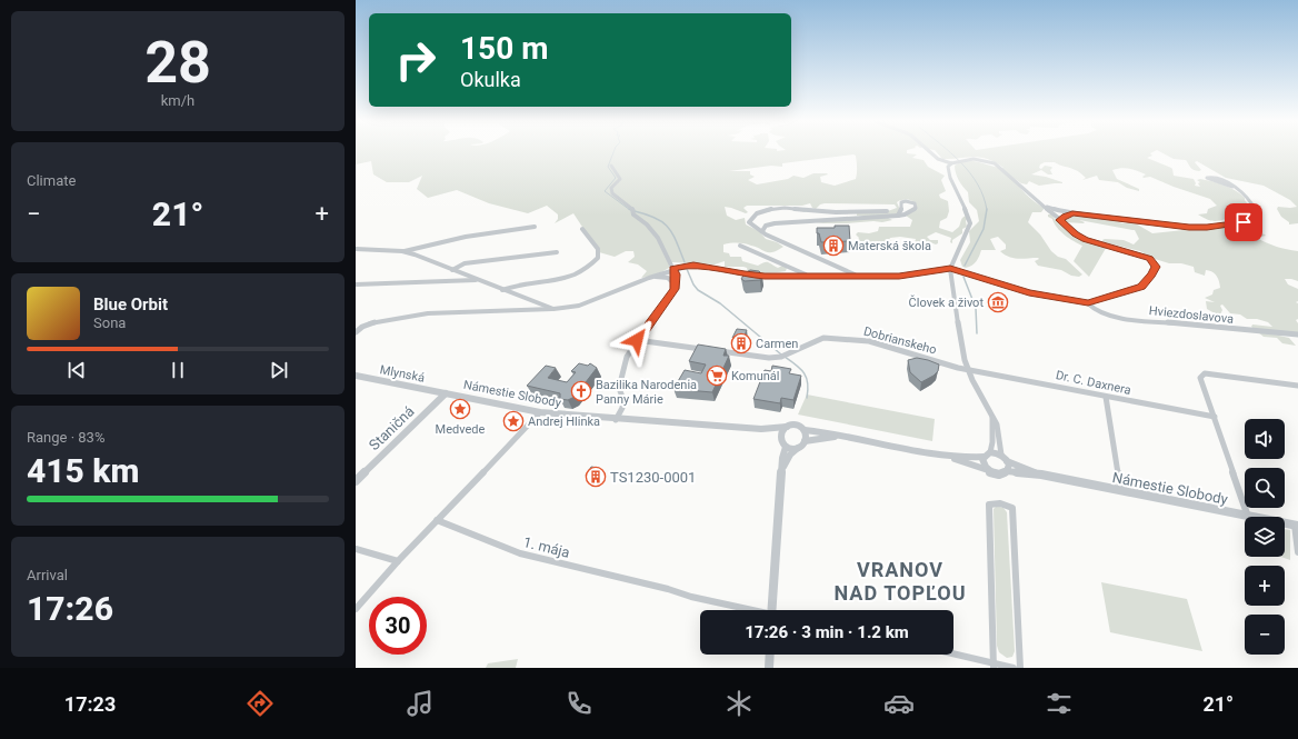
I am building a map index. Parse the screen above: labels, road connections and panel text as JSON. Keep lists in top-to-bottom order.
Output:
{
  "streets": {
    "street": [
      "Hviezdoslavova",
      "Dobrianskeho",
      "Mlynská",
      "Dr. C. Daxnera",
      "Námestie Slobody",
      "Staničná",
      "1. mája"
    ]
  },
  "crossings": [
    ["Dobrianskeho", "Dr. C. Daxnera"],
    ["Mlynská", "Námestie Slobody"],
    ["Mlynská", "Staničná"],
    ["Námestie Slobody", "Staničná"]
  ],
  "districts": ["VRANOV NAD TOPĽOU"],
  "places": {
    "building": ["Materská škola", "Carmen", "TS1230-0001"],
    "museum": ["Človek a život"],
    "supermarket": ["Komunál"],
    "church": ["Bazilika Narodenia Panny Márie"],
    "place": ["Medvede", "Andrej Hlinka"]
  },
  "page": {
    "tile": [
      ["28", "km/h"],
      "Climate",
      ["Range · 83%", "415 km"],
      ["Arrival", "17:26"]
    ],
    "turn": ["150 m", "Okulka"],
    "heat": ["−", "21°", "+"],
    "song": ["Blue Orbit", "Sona"],
    "map_buttons": ["+", "−"],
    "limit": "30",
    "trip": "17:26 · 3 min · 1.2 km",
    "tabs": ["17:23", "21°"]
  }
}
